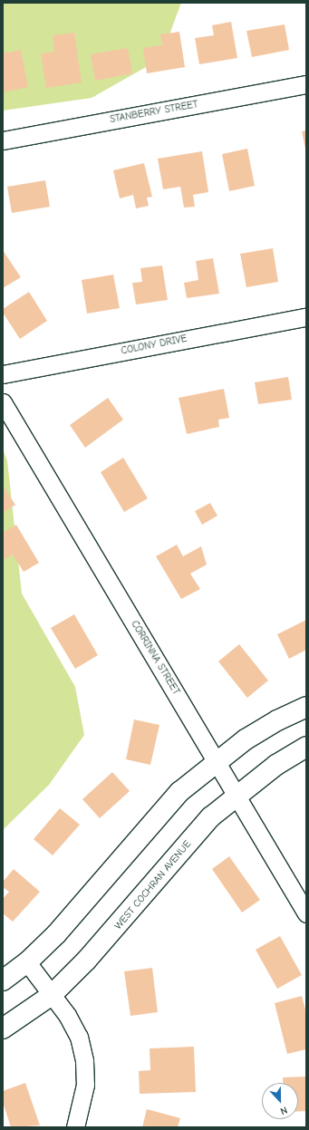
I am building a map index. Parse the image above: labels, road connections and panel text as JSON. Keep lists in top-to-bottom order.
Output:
{
  "streets": {
    "street": [
      "STANBERRY STREET",
      "COLONY DRIVE",
      "CORRINNA STREET",
      "WEST COCHRAN AVENUE"
    ]
  },
  "crossings": [
    ["CORRINNA STREET", "WEST COCHRAN AVENUE"]
  ],
  "north": "bottom"
}
